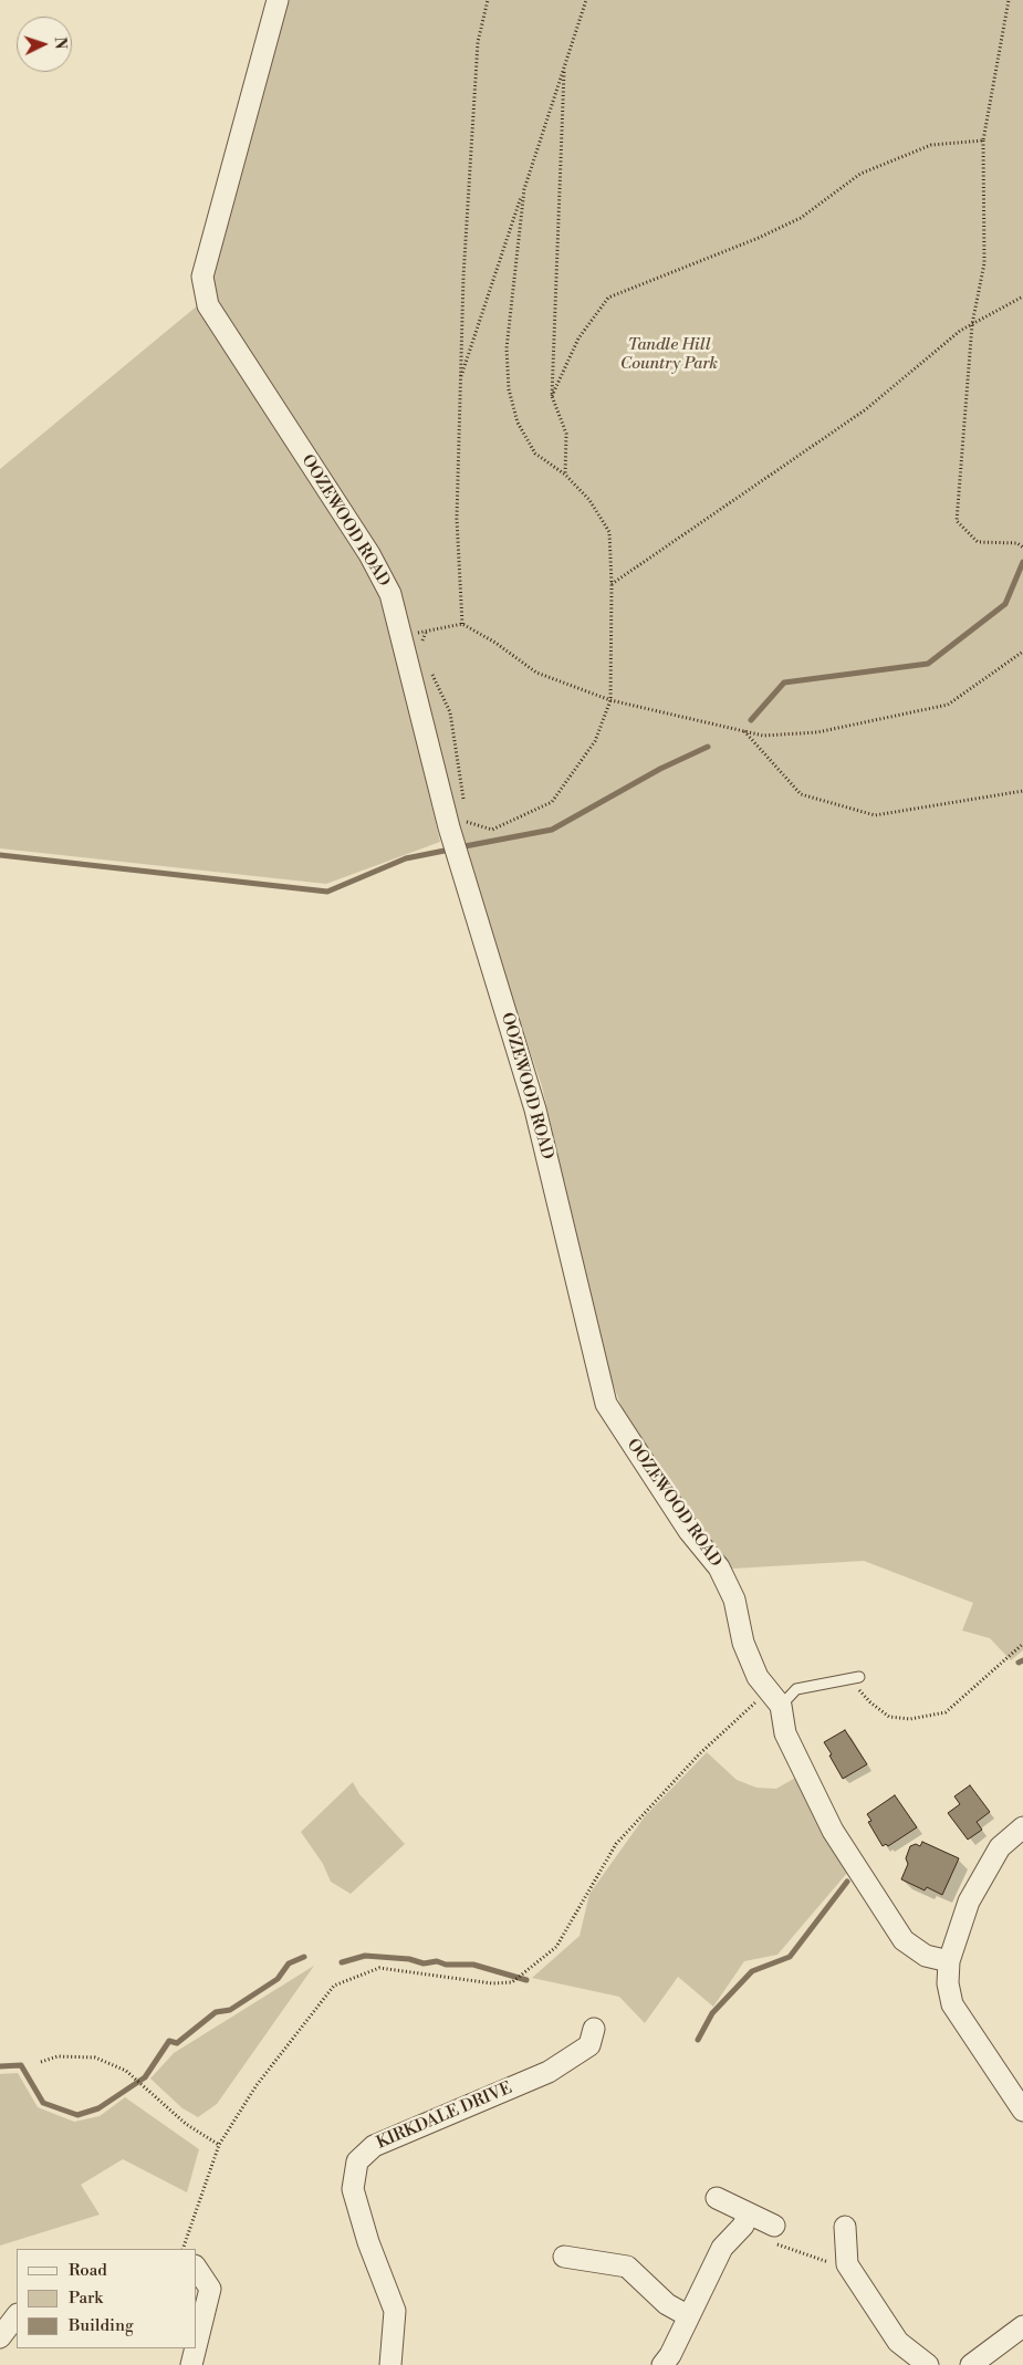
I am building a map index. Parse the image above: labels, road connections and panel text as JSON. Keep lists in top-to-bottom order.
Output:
{
  "streets": {
    "street": ["OOZEWOOD ROAD", "KIRKDALE DRIVE"]
  },
  "parks": ["Tandle Hill Country Park"],
  "legend": ["Road", "Park", "Building"],
  "north": "right"
}
